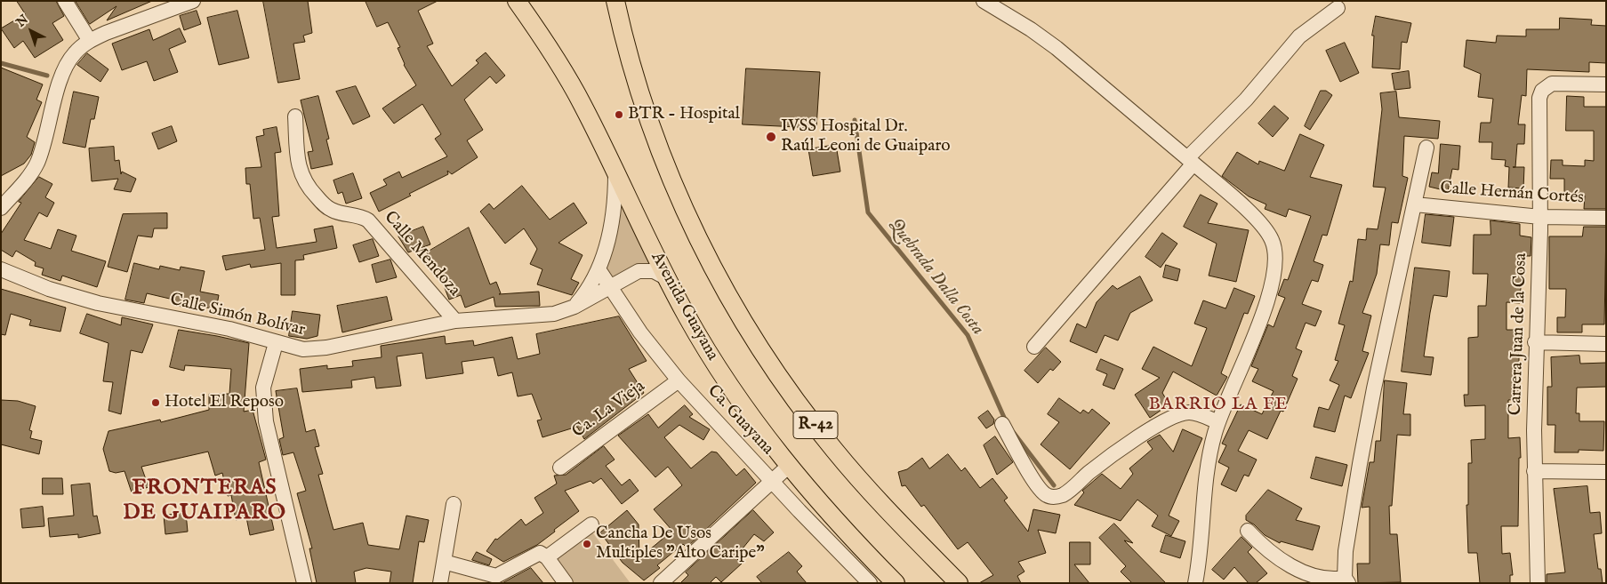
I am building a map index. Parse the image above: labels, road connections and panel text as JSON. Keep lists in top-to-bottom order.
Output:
{
  "streets": {
    "main road": ["Avenida Guayana", "R-42"],
    "street": [
      "Calle Hernán Cortés",
      "Calle Mendoza",
      "Calle Simón Bolívar",
      "Carrera Juan de la Cosa",
      "Ca. La Vieja",
      "Ca. Guayana"
    ]
  },
  "crossings": [
    ["Calle Hernán Cortés", "Carrera Juan de la Cosa"],
    ["Calle Mendoza", "Calle Simón Bolívar"],
    ["Avenida Guayana", "Calle Simón Bolívar"],
    ["Calle Simón Bolívar", "Ca. Guayana"],
    ["Ca. La Vieja", "Ca. Guayana"]
  ],
  "districts": ["BARRIO LA FE", "FRONTERAS DE GUAIPARO"],
  "water": ["Quebrada Dalla Costa"],
  "places": [
    "BTR - Hospital",
    "IVSS Hospital Dr. Raúl Leoni de Guaiparo",
    "Hotel El Reposo",
    "Cancha De Usos Multiples \"Alto Caripe\""
  ],
  "north": "top left"
}
